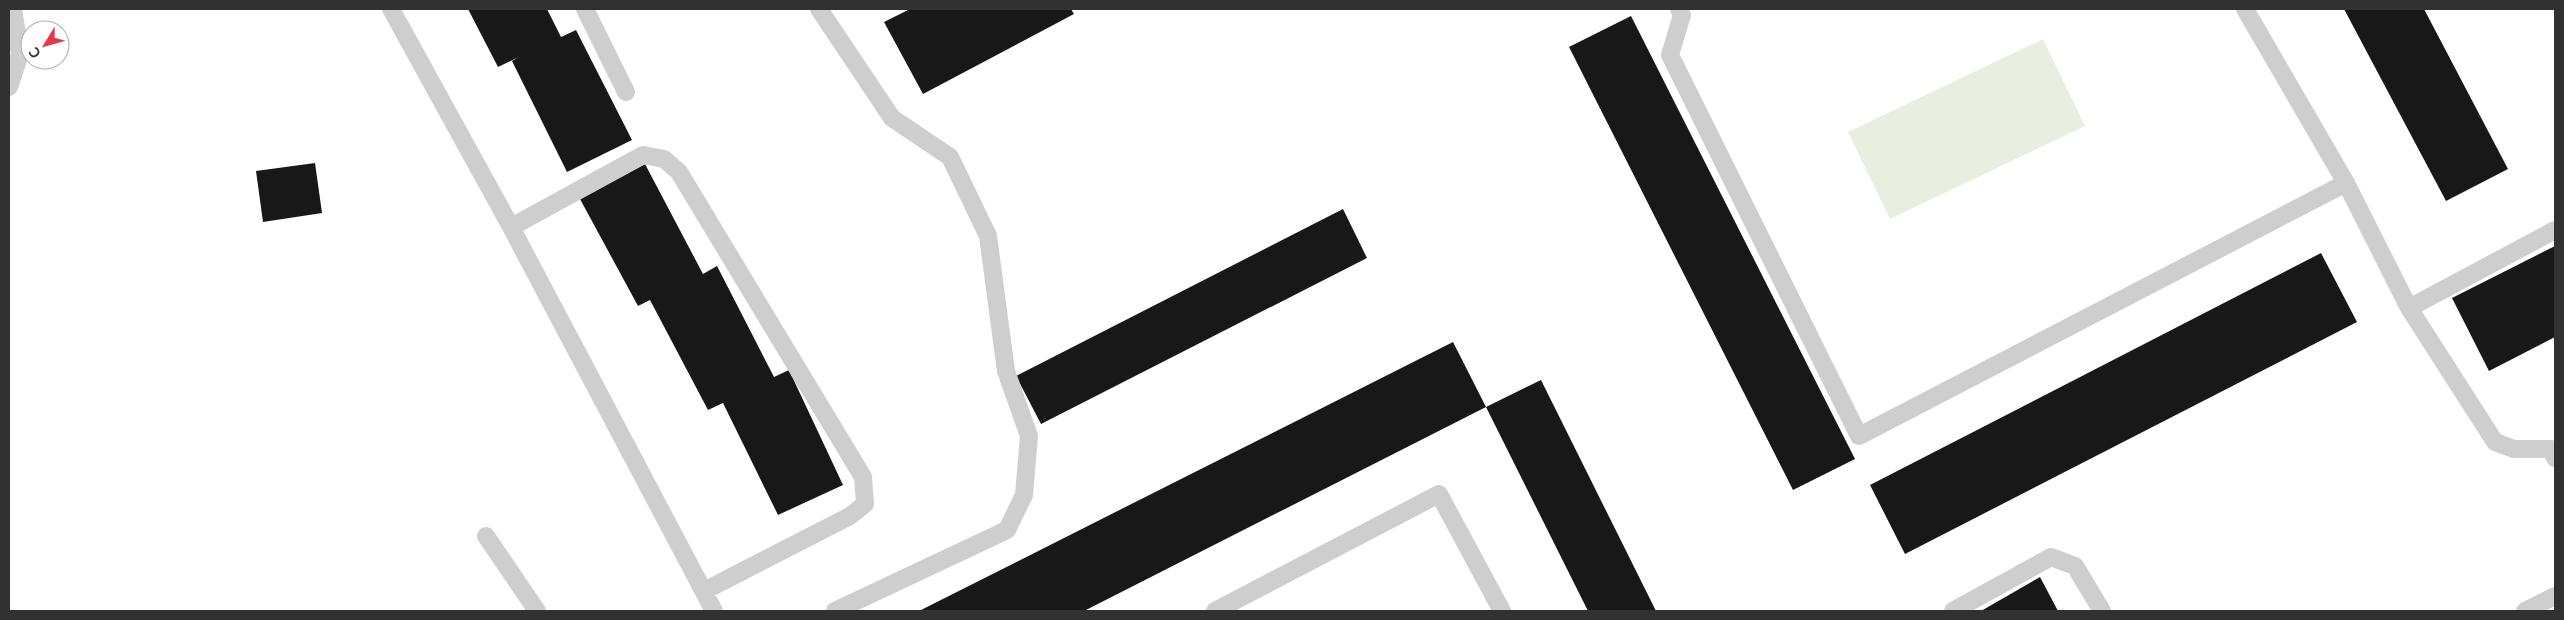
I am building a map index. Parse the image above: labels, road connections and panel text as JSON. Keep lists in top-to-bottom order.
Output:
{
  "north": "bottom left"
}
